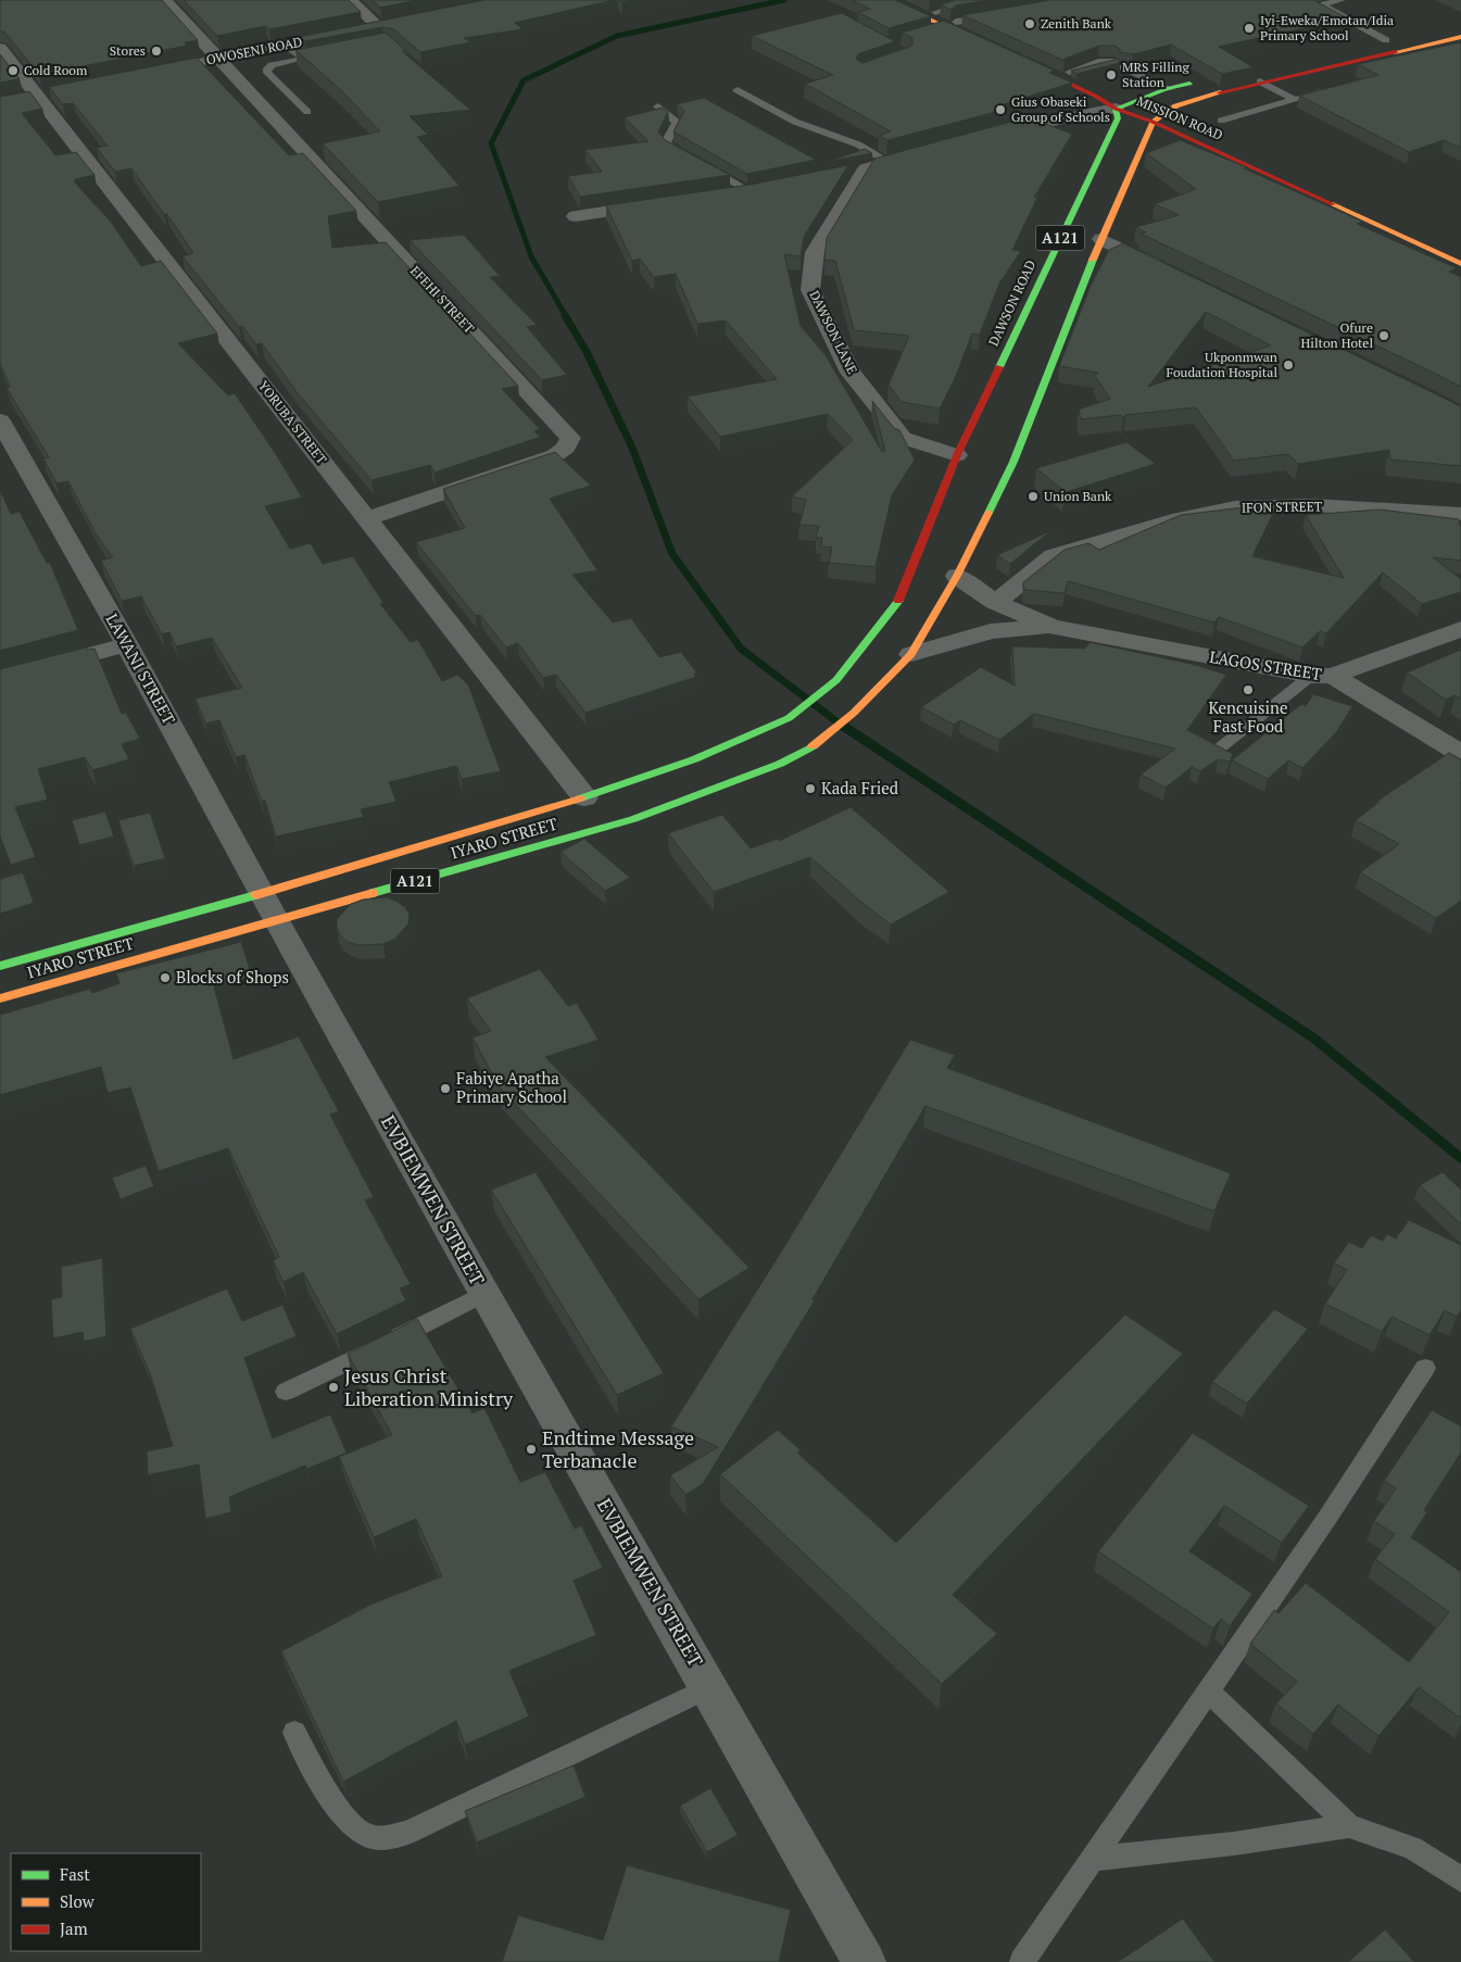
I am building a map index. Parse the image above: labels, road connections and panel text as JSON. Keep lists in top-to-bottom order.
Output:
{
  "streets": {
    "main road": [
      "MISSION ROAD",
      "A121",
      "DAWSON ROAD",
      "IYARO STREET"
    ],
    "street": [
      "OWOSENI ROAD",
      "EFEHI STREET",
      "DAWSON LANE",
      "YORUBA STREET",
      "IFON STREET",
      "LAGOS STREET",
      "LAWANI STREET",
      "EVBIEMWEN STREET"
    ]
  },
  "crossings": [
    ["OWOSENI ROAD", "EFEHI STREET"],
    ["MISSION ROAD", "A121"],
    ["MISSION ROAD", "DAWSON ROAD"],
    ["A121", "IYARO STREET"],
    ["EFEHI STREET", "YORUBA STREET"],
    ["DAWSON ROAD", "DAWSON LANE"],
    ["DAWSON ROAD", "IYARO STREET"],
    ["YORUBA STREET", "IYARO STREET"],
    ["LAWANI STREET", "IYARO STREET"],
    ["LAWANI STREET", "EVBIEMWEN STREET"],
    ["IYARO STREET", "EVBIEMWEN STREET"]
  ],
  "places": [
    "Zenith Bank",
    "Iyi-Eweka/Emotan/Idia Primary School",
    "Stores",
    "Cold Room",
    "MRS Filling Station",
    "Gius Obaseki Group of Schools",
    "Ofure Hilton Hotel",
    "Ukponmwan Foudation Hospital",
    "Union Bank",
    "Kencuisine Fast Food",
    "Kada Fried",
    "Blocks of Shops",
    "Fabiye Apatha Primary School",
    "Jesus Christ Liberation Ministry",
    "Endtime Message Terbanacle"
  ],
  "legend": ["Fast", "Slow", "Jam"]
}
